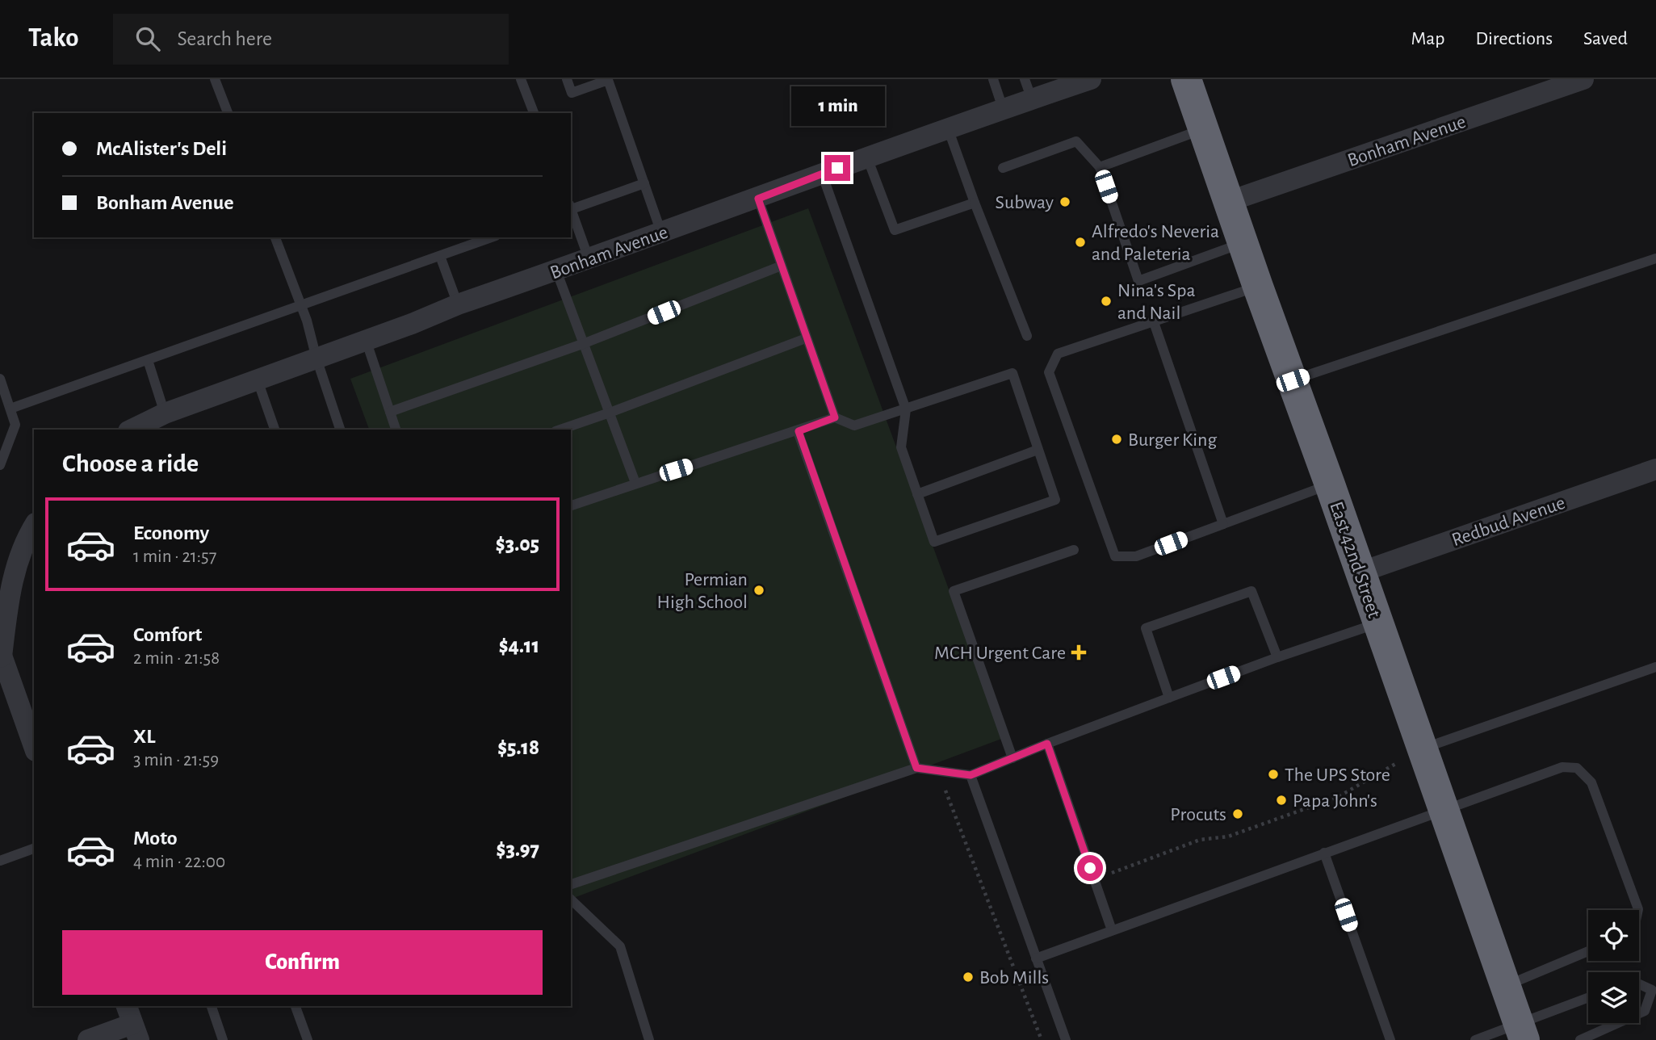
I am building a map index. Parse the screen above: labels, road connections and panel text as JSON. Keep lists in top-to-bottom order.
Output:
{
  "streets": {
    "highway": ["East 42nd Street"],
    "street": ["Bonham Avenue", "Redbud Avenue"]
  },
  "crossings": [
    ["Bonham Avenue", "East 42nd Street"],
    ["Redbud Avenue", "East 42nd Street"]
  ],
  "places": {
    "other": [
      "Subway",
      "Alfredo's Neveria and Paleteria",
      "Nina's Spa and Nail",
      "Burger King",
      "Permian High School",
      "The UPS Store",
      "Papa John's",
      "Procuts",
      "Bob Mills"
    ],
    "health": ["MCH Urgent Care"]
  },
  "page": {
    "header": "Tako",
    "search": "Search here",
    "nav": ["Map", "Directions", "Saved"],
    "bubble": "1 min",
    "banner": ["McAlister's Deli", "Bonham Avenue"],
    "heading": "Choose a ride",
    "list": [
      {
        "name": "Economy",
        "note": "1 min · 21:57",
        "value": "$3.05"
      },
      {
        "name": "Comfort",
        "note": "2 min · 21:58",
        "value": "$4.11"
      },
      {
        "name": "XL",
        "note": "3 min · 21:59",
        "value": "$5.18"
      },
      {
        "name": "Moto",
        "note": "4 min · 22:00",
        "value": "$3.97"
      }
    ],
    "buttons": "Confirm"
  }
}
